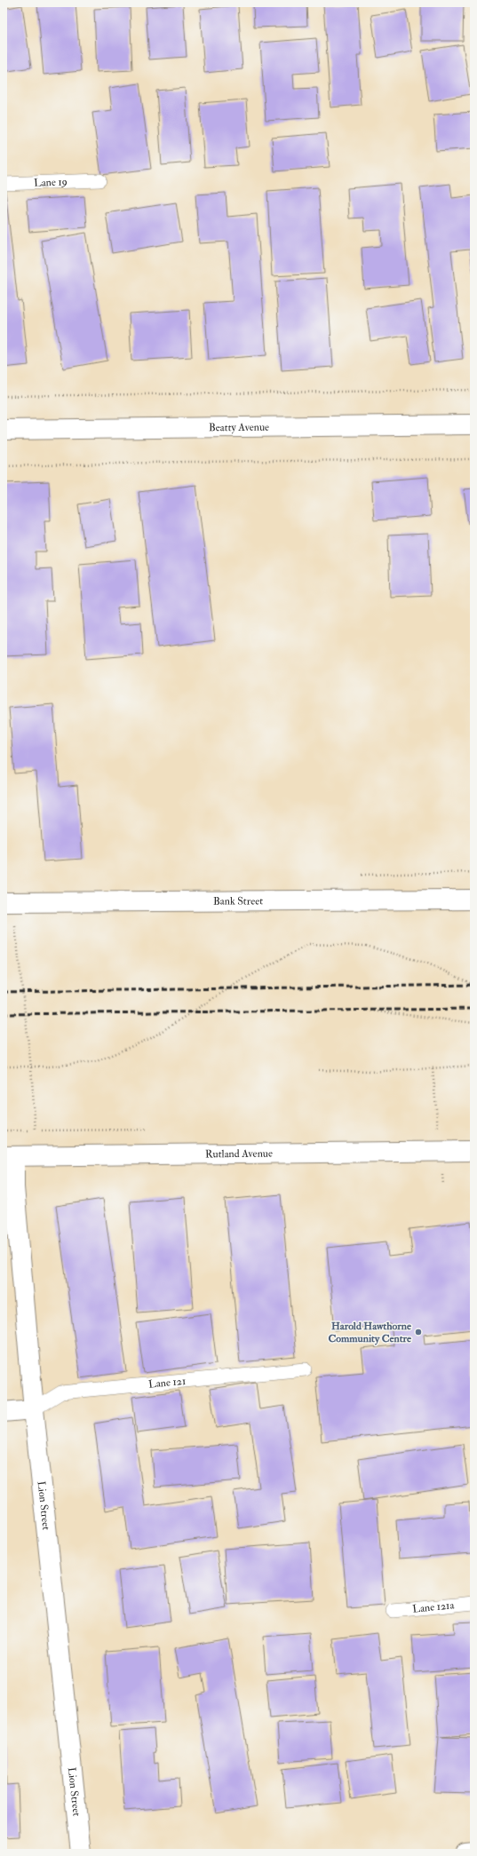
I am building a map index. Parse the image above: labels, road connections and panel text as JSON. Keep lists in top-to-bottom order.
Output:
{
  "streets": {
    "street": [
      "Beatty Avenue",
      "Bank Street",
      "Rutland Avenue",
      "Lion Street"
    ],
    "lane": ["Lane 19", "Lane 121", "Lane 121a"]
  },
  "crossings": [
    ["Rutland Avenue", "Lion Street"],
    ["Lane 121", "Lion Street"]
  ],
  "places": ["Harold Hawthorne Community Centre"]
}
